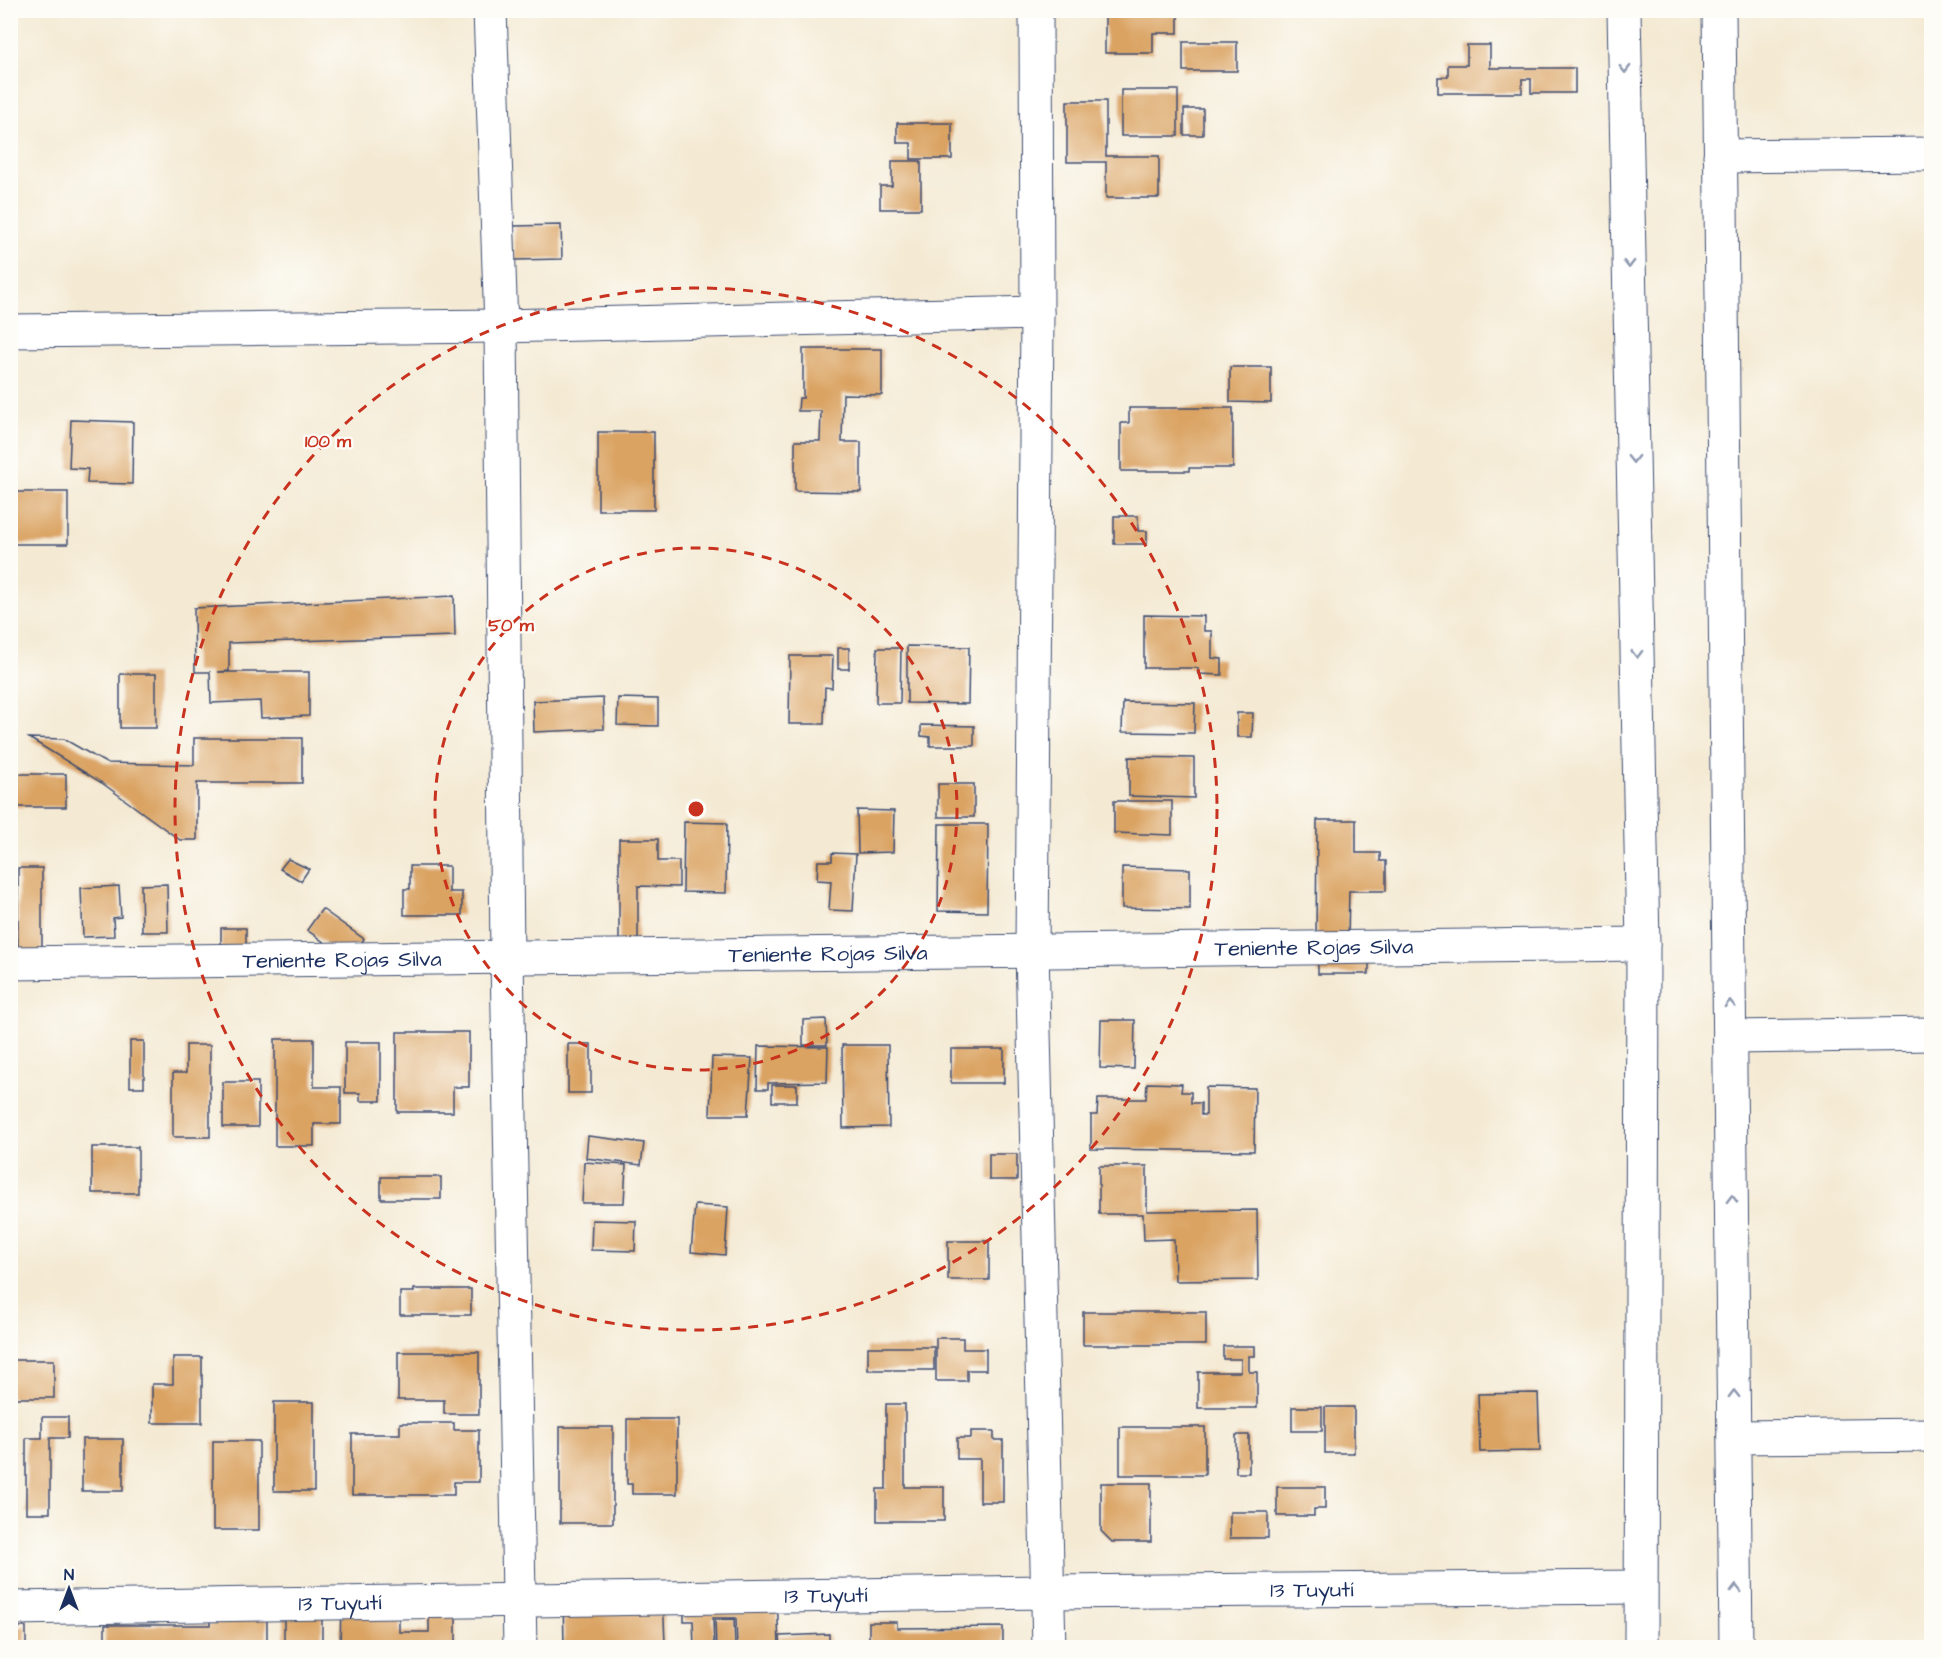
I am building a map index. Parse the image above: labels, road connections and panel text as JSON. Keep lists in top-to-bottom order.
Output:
{
  "streets": {
    "street": ["Teniente Rojas Silva", "13 Tuyutí"]
  },
  "north": "top",
  "rings": ["100 m", "50 m"]
}
